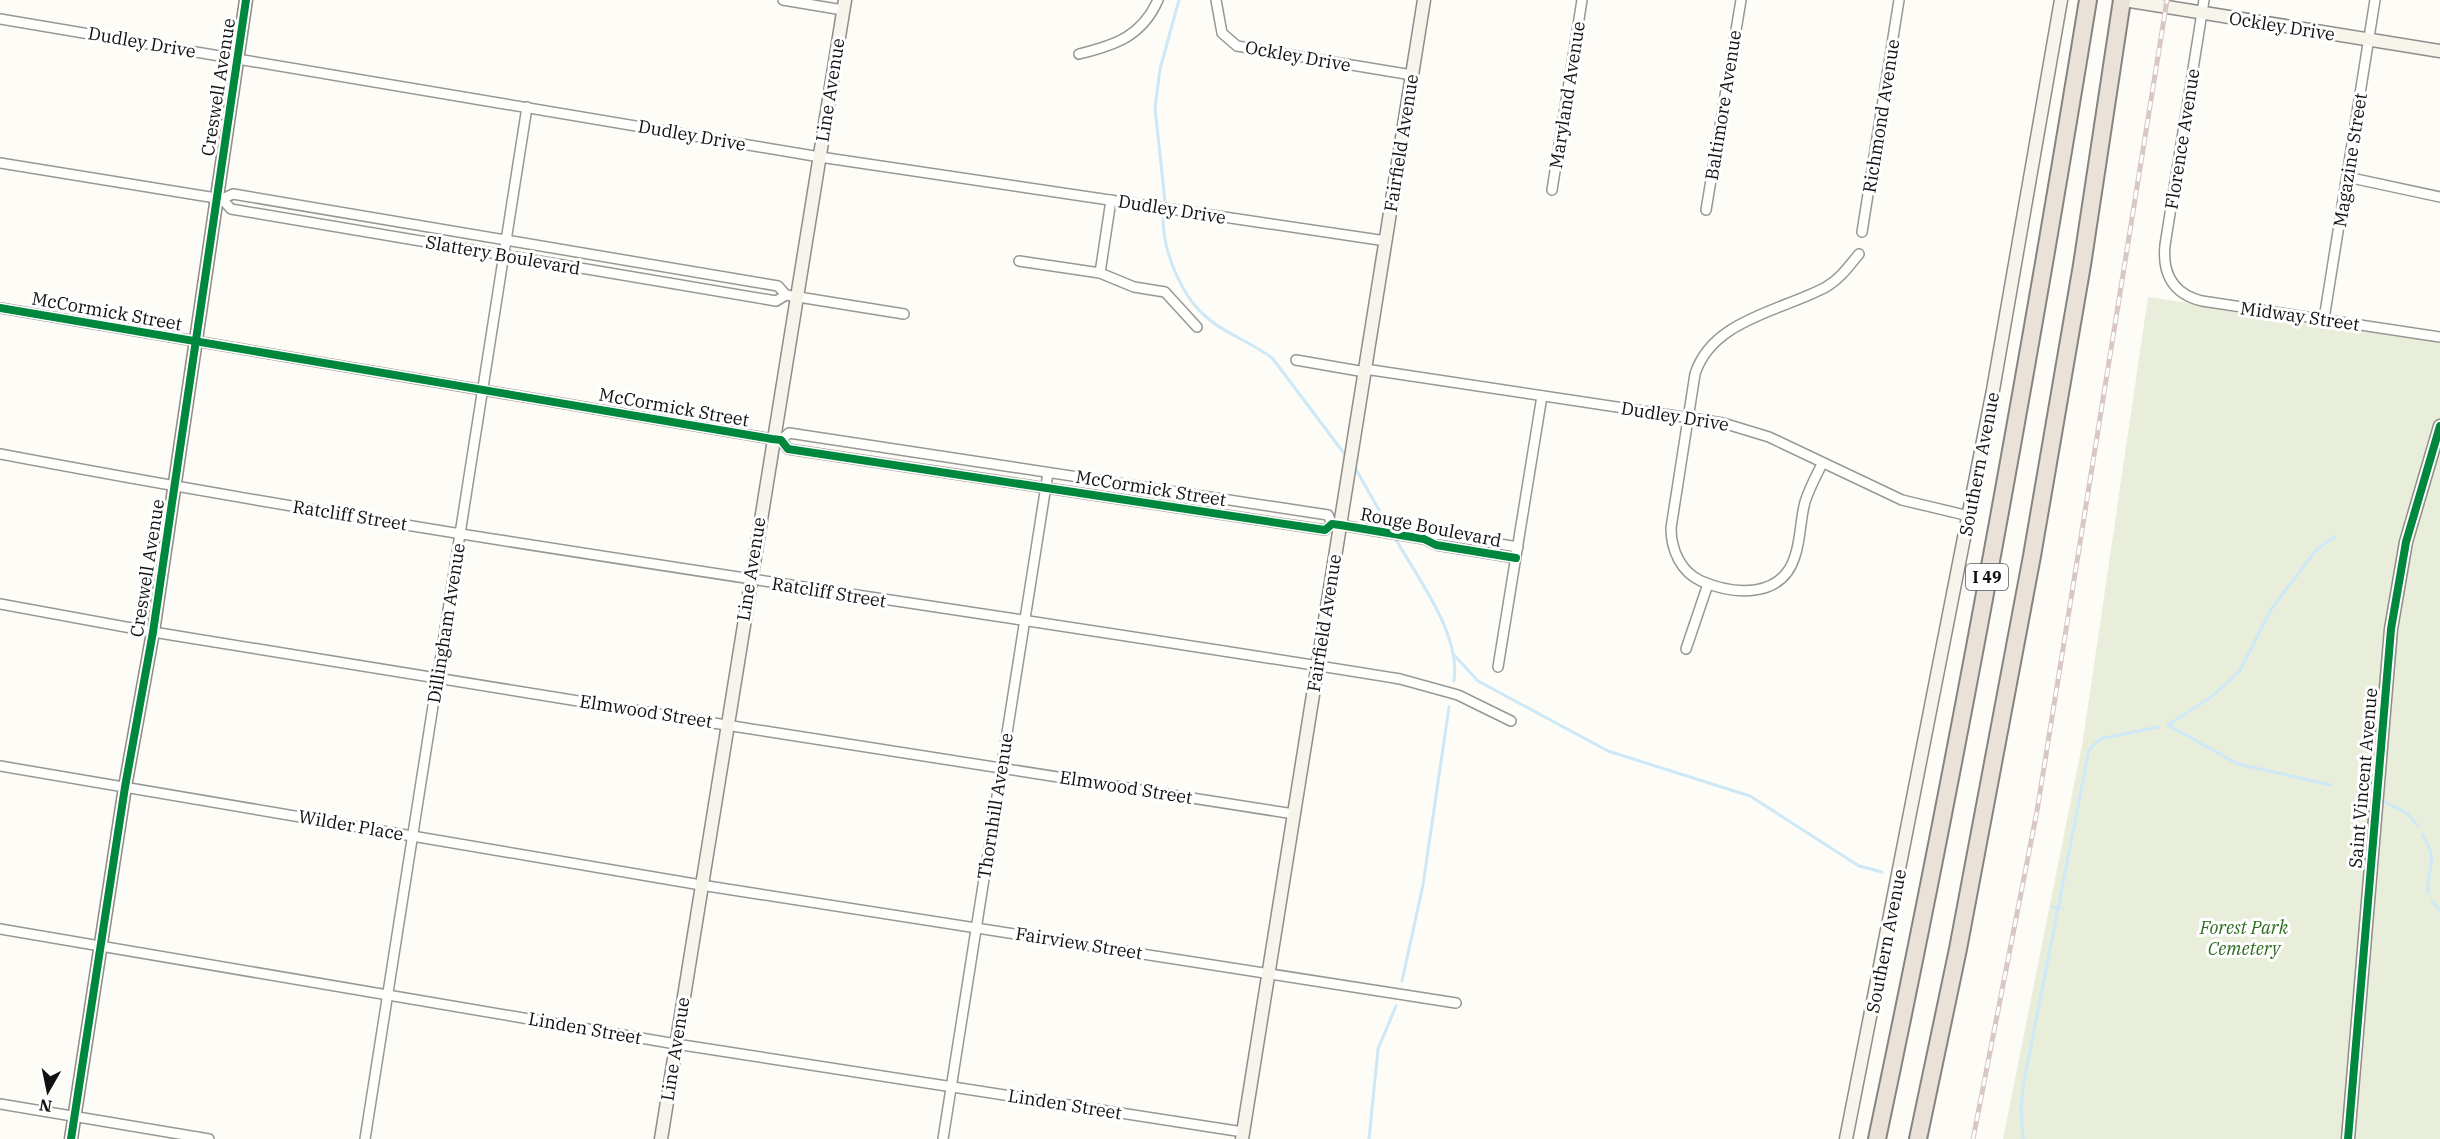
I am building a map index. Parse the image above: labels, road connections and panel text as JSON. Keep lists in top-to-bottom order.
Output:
{
  "streets": {
    "highway": ["I 49"],
    "street": [
      "Ockley Drive",
      "Dudley Drive",
      "Creswell Avenue",
      "Line Avenue",
      "Maryland Avenue",
      "Baltimore Avenue",
      "Richmond Avenue",
      "Florence Avenue",
      "Fairfield Avenue",
      "Magazine Street",
      "Slattery Boulevard",
      "McCormick Street",
      "Midway Street",
      "Southern Avenue",
      "Ratcliff Street",
      "Rouge Boulevard",
      "Dillingham Avenue",
      "Elmwood Street",
      "Saint Vincent Avenue",
      "Thornhill Avenue",
      "Wilder Place",
      "Fairview Street",
      "Linden Street"
    ]
  },
  "crossings": [
    ["Ockley Drive", "Florence Avenue"],
    ["Ockley Drive", "Fairfield Avenue"],
    ["Ockley Drive", "Magazine Street"],
    ["Ockley Drive", "I 49"],
    ["Dudley Drive", "Creswell Avenue"],
    ["Dudley Drive", "Line Avenue"],
    ["Dudley Drive", "Fairfield Avenue"],
    ["Dudley Drive", "Southern Avenue"],
    ["Dudley Drive", "Dillingham Avenue"],
    ["Creswell Avenue", "Slattery Boulevard"],
    ["Creswell Avenue", "McCormick Street"],
    ["Creswell Avenue", "Ratcliff Street"],
    ["Creswell Avenue", "Elmwood Street"],
    ["Creswell Avenue", "Wilder Place"],
    ["Creswell Avenue", "Linden Street"],
    ["Line Avenue", "Slattery Boulevard"],
    ["Line Avenue", "McCormick Street"],
    ["Line Avenue", "Ratcliff Street"],
    ["Line Avenue", "Elmwood Street"],
    ["Line Avenue", "Wilder Place"],
    ["Line Avenue", "Fairview Street"],
    ["Line Avenue", "Linden Street"],
    ["Florence Avenue", "Midway Street"],
    ["Fairfield Avenue", "McCormick Street"],
    ["Fairfield Avenue", "Ratcliff Street"],
    ["Fairfield Avenue", "Rouge Boulevard"],
    ["Fairfield Avenue", "Elmwood Street"],
    ["Fairfield Avenue", "Fairview Street"],
    ["Fairfield Avenue", "Linden Street"],
    ["Magazine Street", "Midway Street"],
    ["Slattery Boulevard", "Dillingham Avenue"],
    ["McCormick Street", "Rouge Boulevard"],
    ["McCormick Street", "Dillingham Avenue"],
    ["McCormick Street", "Thornhill Avenue"],
    ["Ratcliff Street", "Dillingham Avenue"],
    ["Ratcliff Street", "Thornhill Avenue"],
    ["Dillingham Avenue", "Elmwood Street"],
    ["Dillingham Avenue", "Wilder Place"],
    ["Dillingham Avenue", "Linden Street"],
    ["Elmwood Street", "Thornhill Avenue"],
    ["Thornhill Avenue", "Fairview Street"],
    ["Thornhill Avenue", "Linden Street"],
    ["Wilder Place", "Fairview Street"]
  ],
  "parks": ["Forest Park Cemetery"],
  "north": "bottom"
}
